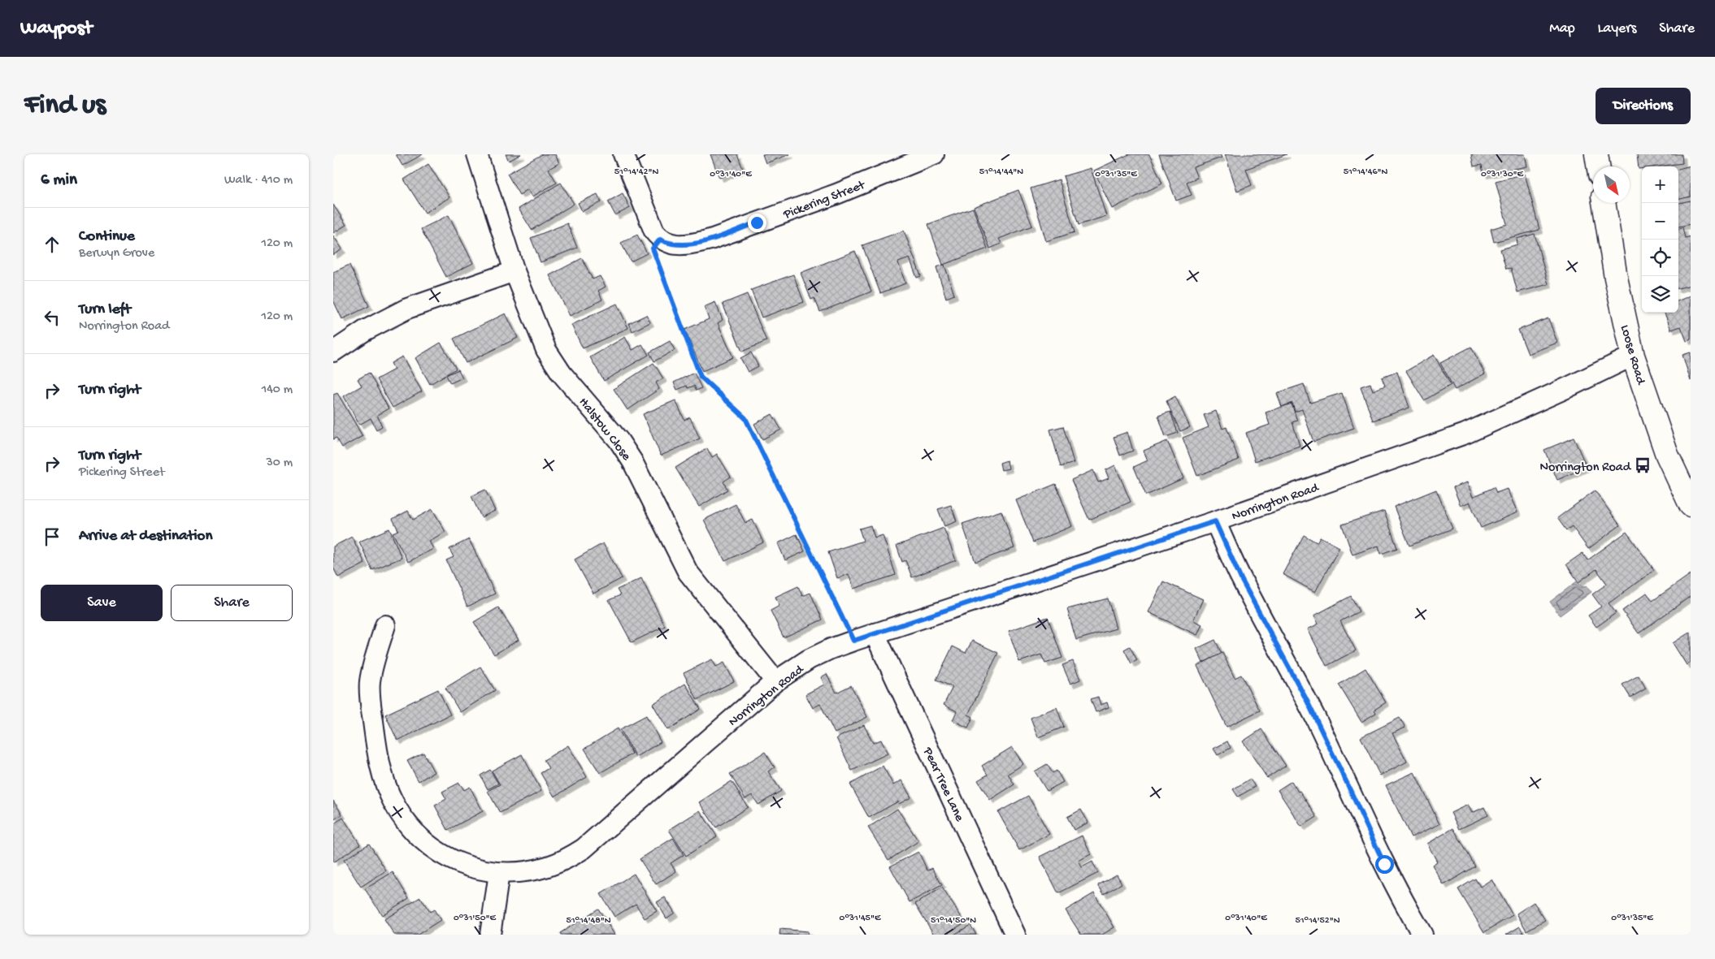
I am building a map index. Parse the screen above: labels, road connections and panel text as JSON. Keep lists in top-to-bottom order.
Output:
{
  "streets": {
    "highway": ["Loose Road"],
    "street": [
      "Pickering Street",
      "Halstow Close",
      "Norrington Road",
      "Pear Tree Lane"
    ]
  },
  "crossings": [
    ["Loose Road", "Norrington Road"],
    ["Halstow Close", "Norrington Road"],
    ["Norrington Road", "Pear Tree Lane"]
  ],
  "places": {
    "bus stop": ["Norrington Road"]
  },
  "north": "bottom right",
  "page": {
    "header": "Waypost",
    "nav": ["Map", "Layers", "Share"],
    "buttons": [
      "Directions",
      ["Save", "Share"]
    ],
    "title": "Find us",
    "heading": ["6 min", "Walk · 410 m"],
    "map_buttons": ["+", "−"],
    "list": [
      ["Continue", "Berwyn Grove", "120 m"],
      ["Turn left", "Norrington Road", "120 m"],
      ["Turn right", "140 m"],
      ["Turn right", "Pickering Street", "30 m"],
      "Arrive at destination"
    ]
  },
  "coordinates": [
    "51°14'42\"N",
    "51°14'44\"N",
    "51°14'46\"N",
    "0°31'40\"E",
    "0°31'35\"E",
    "0°31'30\"E",
    "0°31'50\"E",
    "0°31'45\"E",
    "51°14'48\"N",
    "51°14'50\"N",
    "51°14'52\"N"
  ]
}
